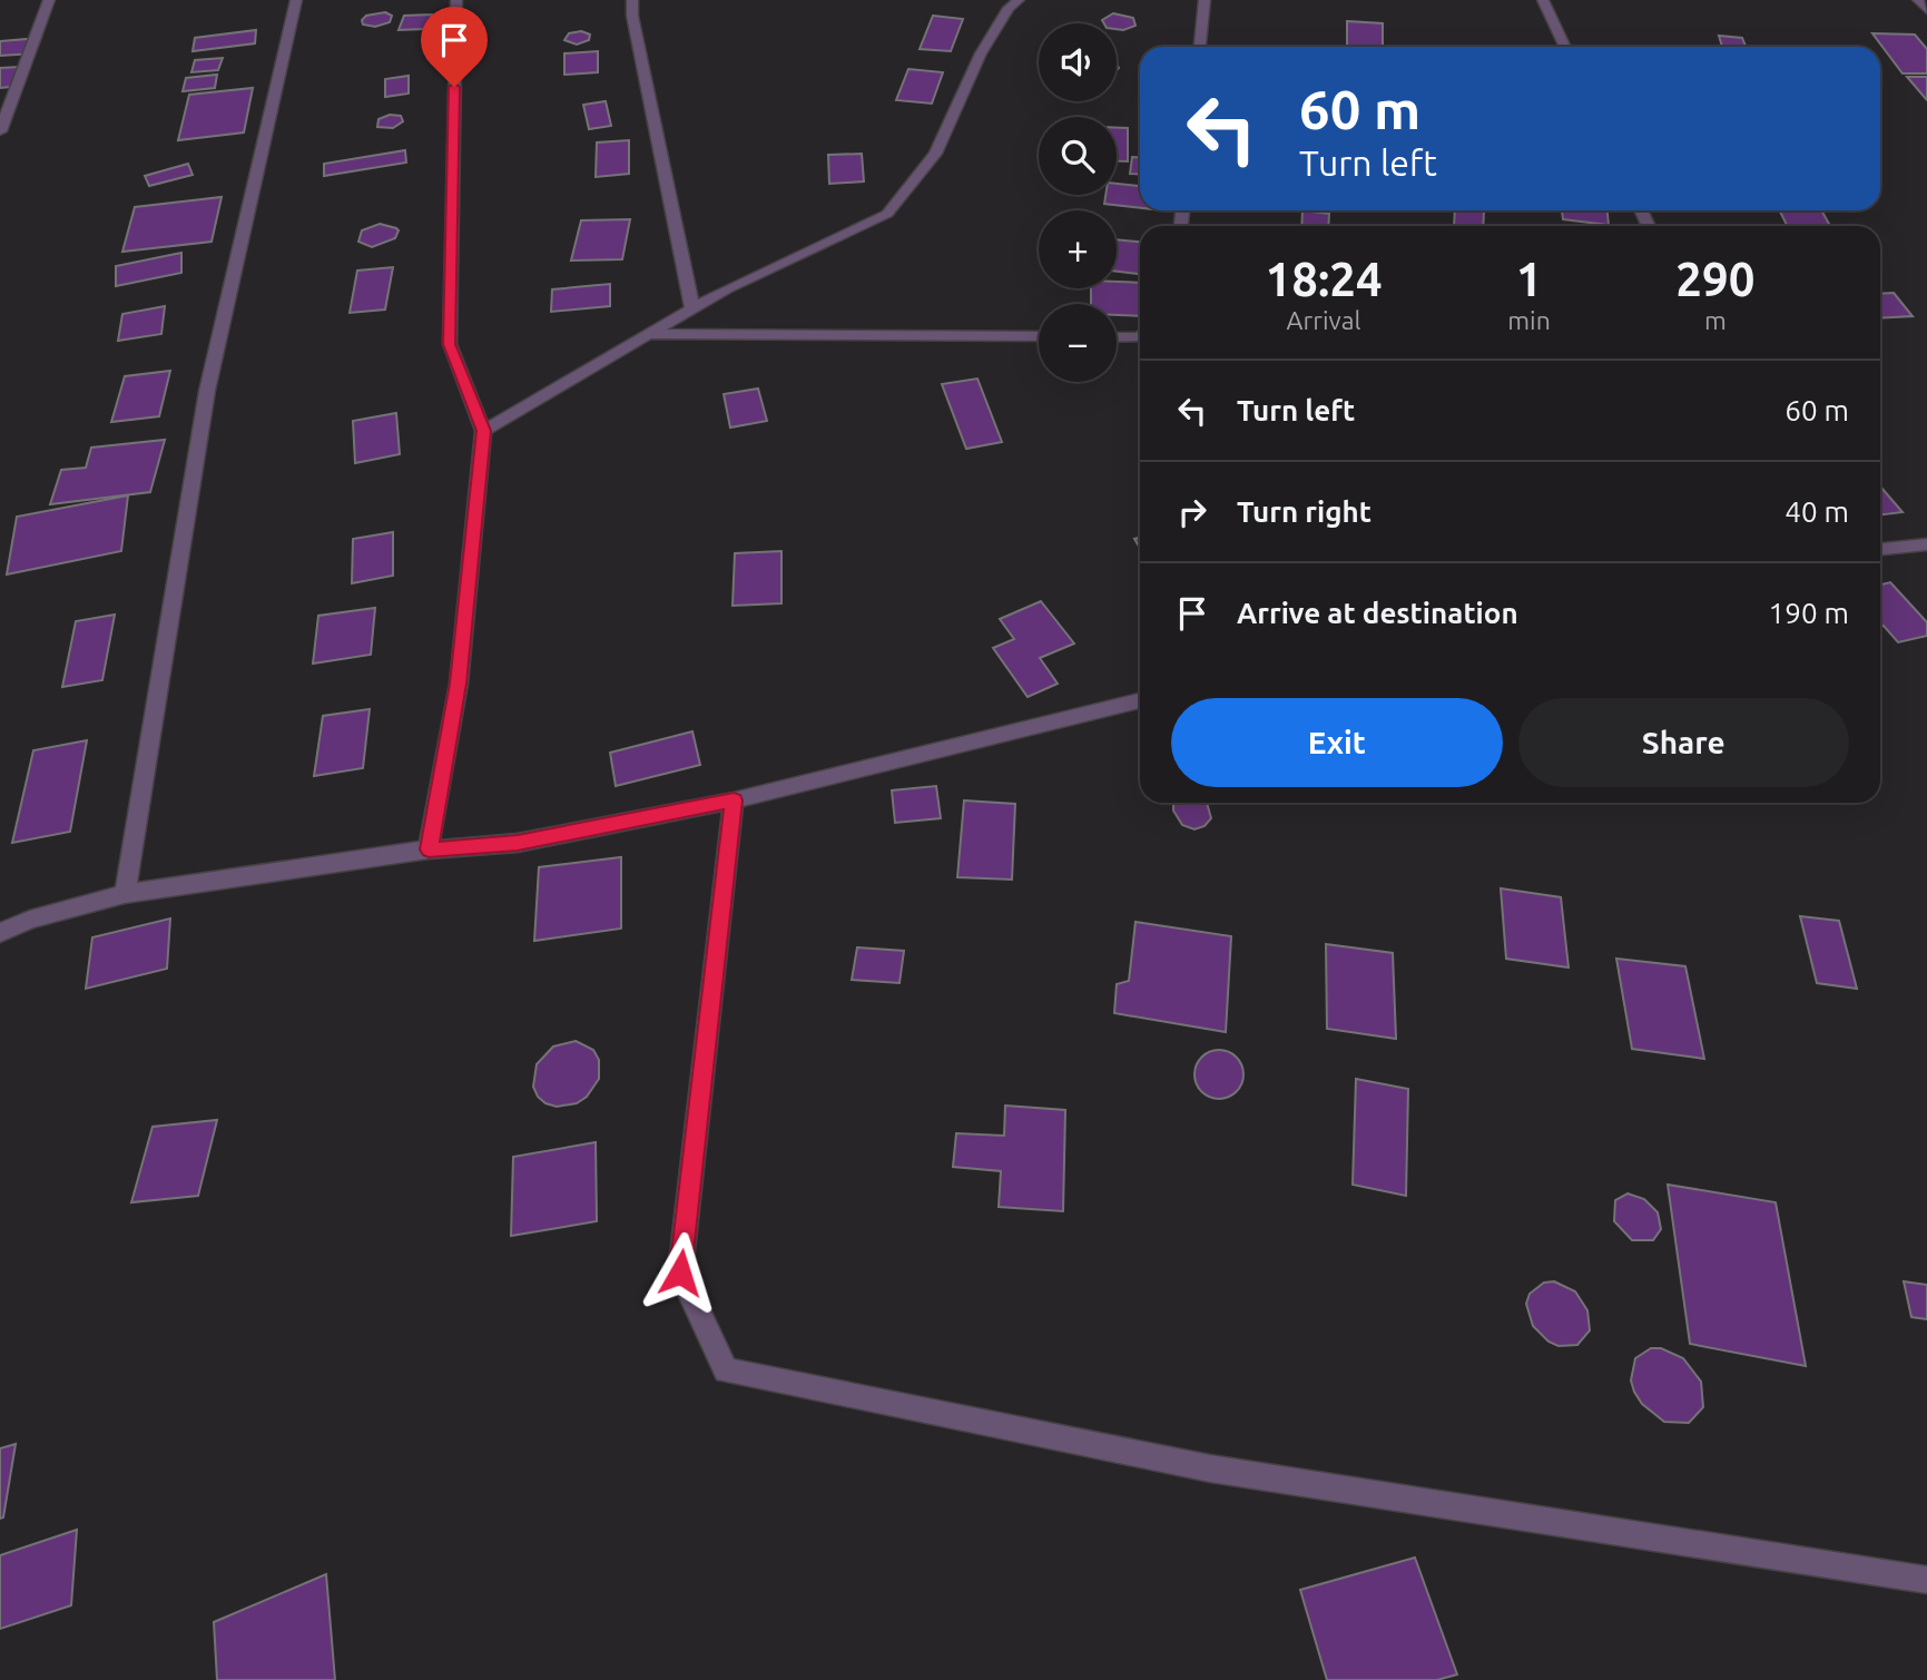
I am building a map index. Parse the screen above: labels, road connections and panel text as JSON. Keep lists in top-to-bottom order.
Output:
{
  "page": {
    "map_buttons": ["+", "−"],
    "turn": ["60 m", "Turn left"],
    "eta": [
      "18:24",
      "Arrival",
      "1",
      "min",
      "290",
      "m"
    ],
    "list": [
      {
        "name": "Turn left",
        "value": "60 m"
      },
      {
        "name": "Turn right",
        "value": "40 m"
      },
      {
        "name": "Arrive at destination",
        "value": "190 m"
      }
    ],
    "buttons": ["Exit", "Share"]
  }
}
